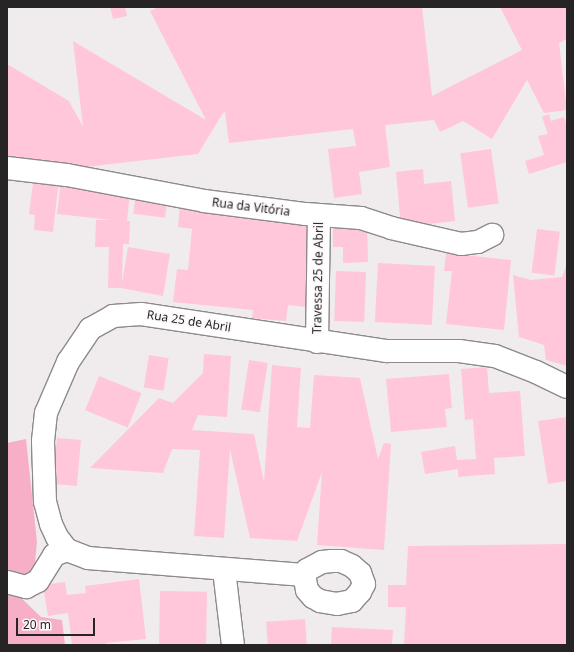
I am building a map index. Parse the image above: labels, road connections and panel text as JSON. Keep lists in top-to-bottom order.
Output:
{
  "streets": {
    "street": ["Rua da Vitória", "Travessa 25 de Abril", "Rua 25 de Abril"]
  },
  "crossings": [
    ["Rua da Vitória", "Travessa 25 de Abril"],
    ["Travessa 25 de Abril", "Rua 25 de Abril"]
  ],
  "scale_bar": "20 m"
}
